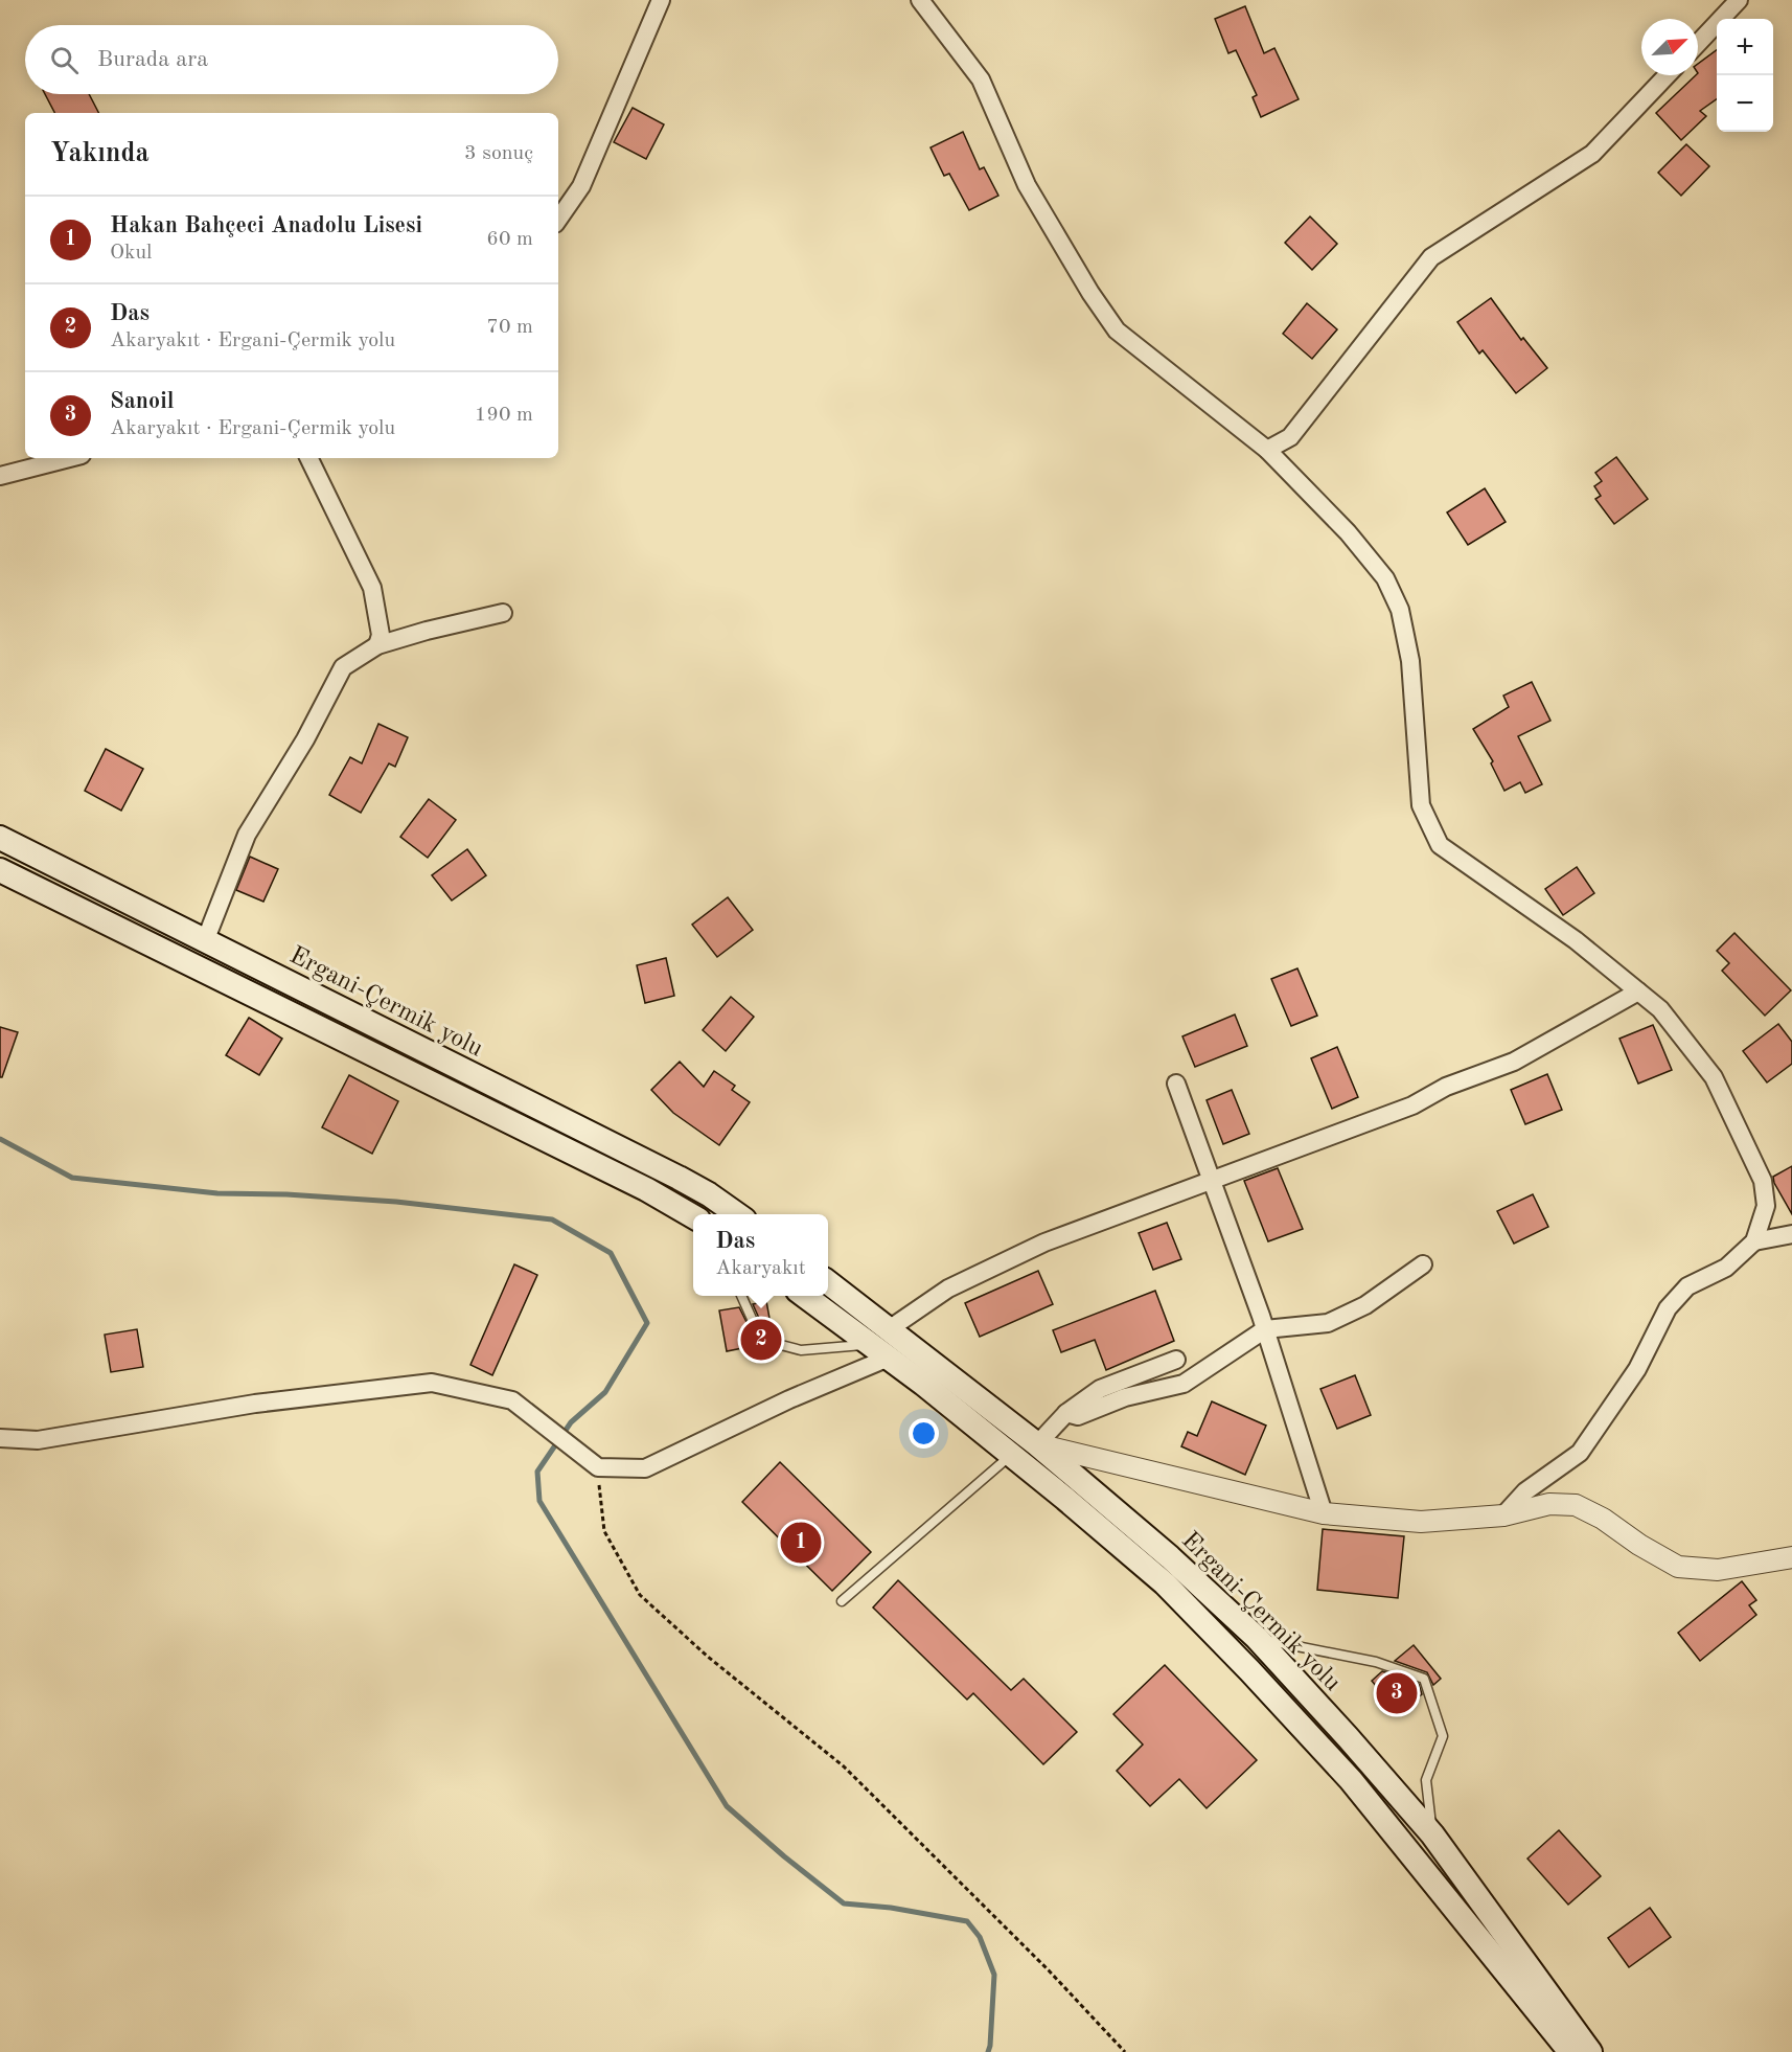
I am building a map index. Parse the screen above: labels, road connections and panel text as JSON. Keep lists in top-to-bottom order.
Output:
{
  "streets": {
    "main road": ["Ergani-Çermik yolu"]
  },
  "north": "top right",
  "page": {
    "map_buttons": ["+", "−"],
    "search": "Burada ara",
    "heading": ["Yakında", "3 sonuç"],
    "list": [
      {
        "mark": "1",
        "name": "Hakan Bahçeci Anadolu Lisesi",
        "note": "Okul",
        "value": "60 m"
      },
      {
        "mark": "2",
        "name": "Das",
        "note": "Akaryakıt · Ergani-Çermik yolu",
        "value": "70 m"
      },
      {
        "mark": "3",
        "name": "Sanoil",
        "note": "Akaryakıt · Ergani-Çermik yolu",
        "value": "190 m"
      }
    ],
    "popup": ["Das", "Akaryakıt"],
    "pins": ["2", "1", "3"]
  }
}
